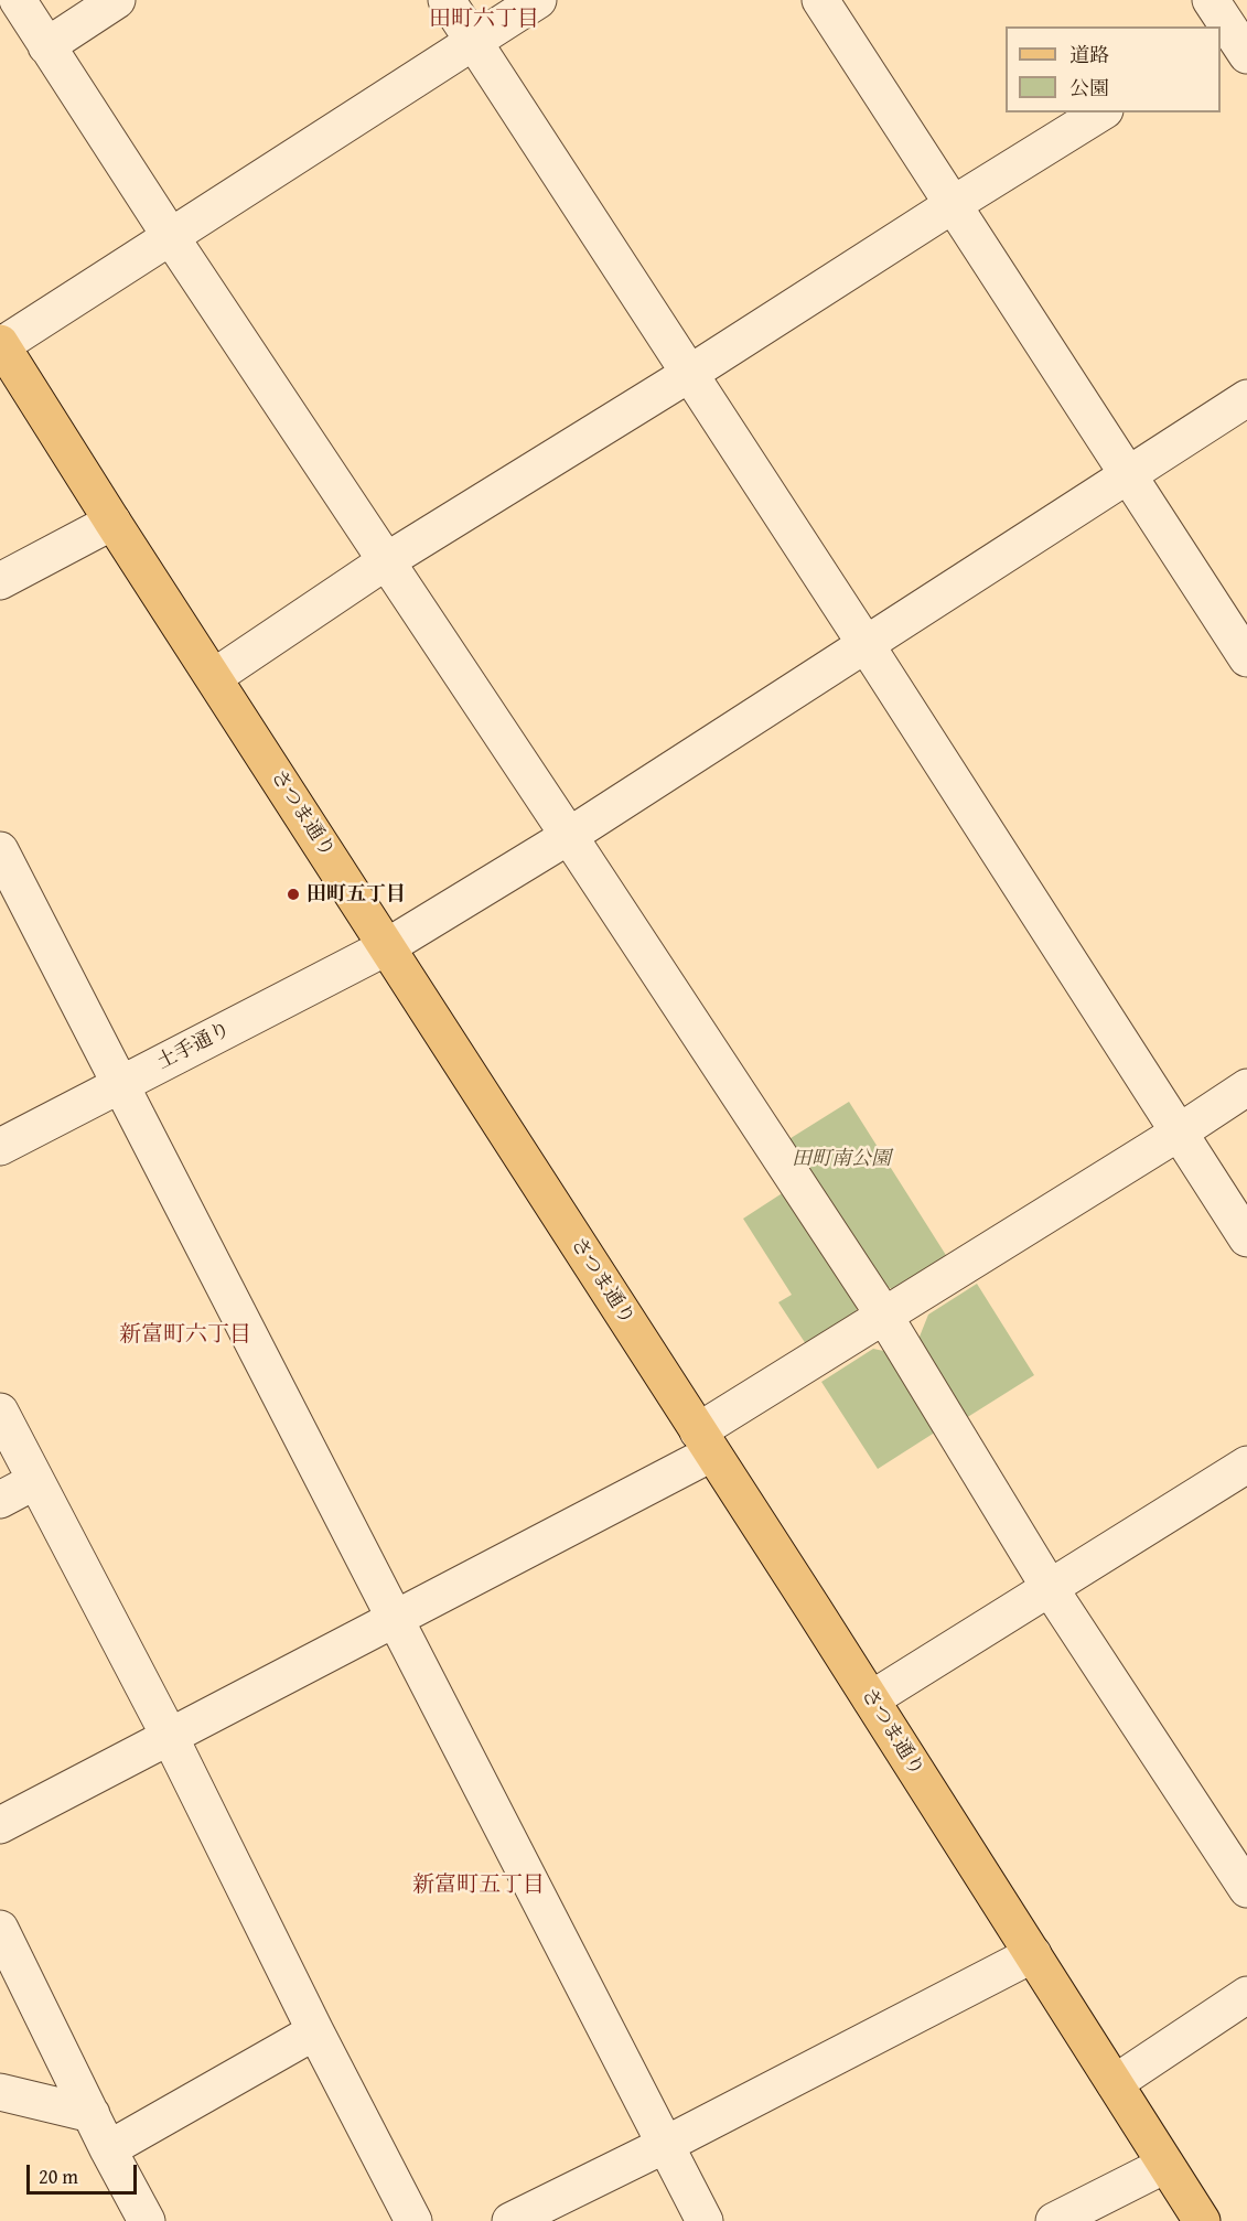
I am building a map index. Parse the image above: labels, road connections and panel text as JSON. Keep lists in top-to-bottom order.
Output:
{
  "streets": {
    "main road": ["さつま通り"],
    "street": ["土手通り"]
  },
  "crossings": [
    ["さつま通り", "土手通り"]
  ],
  "districts": ["田町六丁目", "新富町六丁目", "新富町五丁目"],
  "parks": ["田町南公園"],
  "places": ["田町五丁目"],
  "legend": ["道路", "公園"],
  "scale_bar": "20 m"
}
